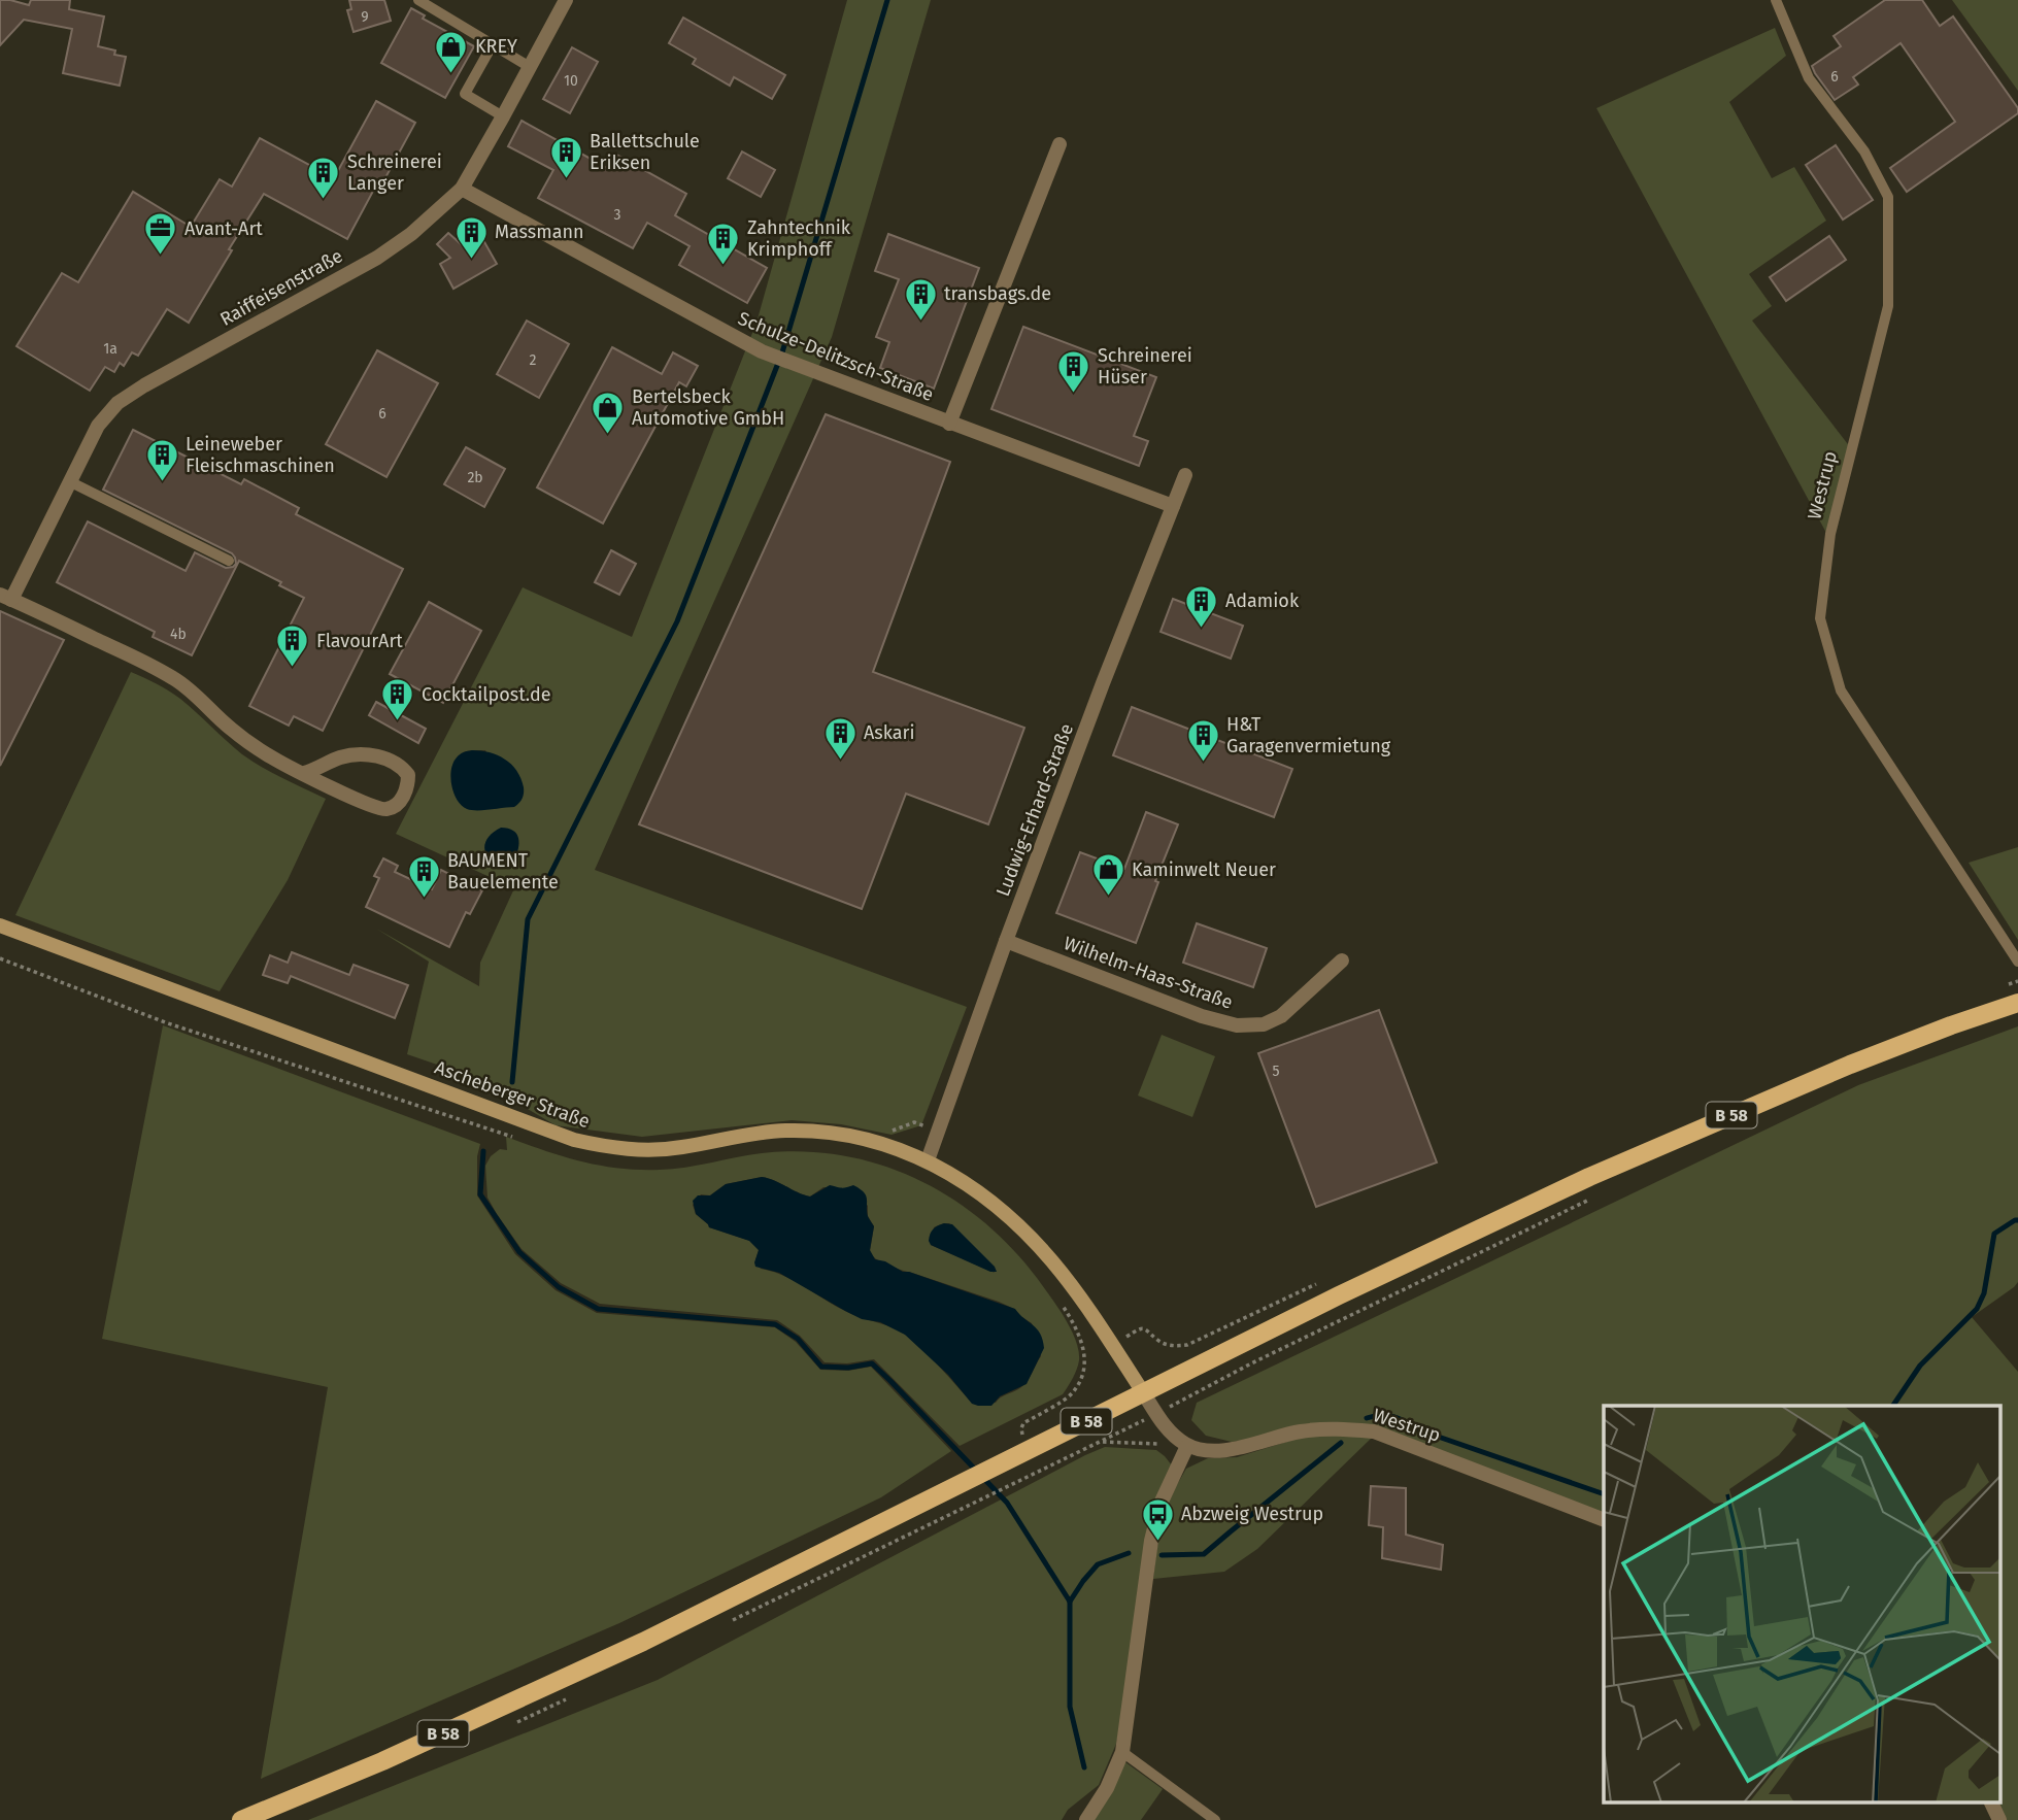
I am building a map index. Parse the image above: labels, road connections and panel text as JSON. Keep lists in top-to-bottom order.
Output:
{
  "streets": {
    "main road": ["B 58"],
    "street": [
      "Raiffeisenstraße",
      "Schulze-Delitzsch-Straße",
      "Westrup",
      "Ludwig-Erhard-Straße",
      "Wilhelm-Haas-Straße",
      "Ascheberger Straße"
    ]
  },
  "crossings": [
    ["Raiffeisenstraße", "Schulze-Delitzsch-Straße"],
    ["Schulze-Delitzsch-Straße", "Ludwig-Erhard-Straße"],
    ["Ludwig-Erhard-Straße", "Wilhelm-Haas-Straße"],
    ["Ludwig-Erhard-Straße", "Ascheberger Straße"],
    ["Ascheberger Straße", "B 58"]
  ],
  "places": {
    "shop": ["KREY", "Bertelsbeck Automotive GmbH", "Kaminwelt Neuer"],
    "building": [
      "Ballettschule Eriksen",
      "Schreinerei Langer",
      "Massmann",
      "Zahntechnik Krimphoff",
      "transbags.de",
      "Schreinerei Hüser",
      "Leineweber Fleischmaschinen",
      "Adamiok",
      "FlavourArt",
      "Cocktailpost.de",
      "Askari",
      "H&T Garagenvermietung",
      "BAUMENT Bauelemente"
    ],
    "office": ["Avant-Art"],
    "bus stop": ["Abzweig Westrup"]
  },
  "house_numbers": [
    "9",
    "6",
    "10",
    "3",
    "1a",
    "2",
    "6",
    "2b",
    "4b",
    "5"
  ]
}
